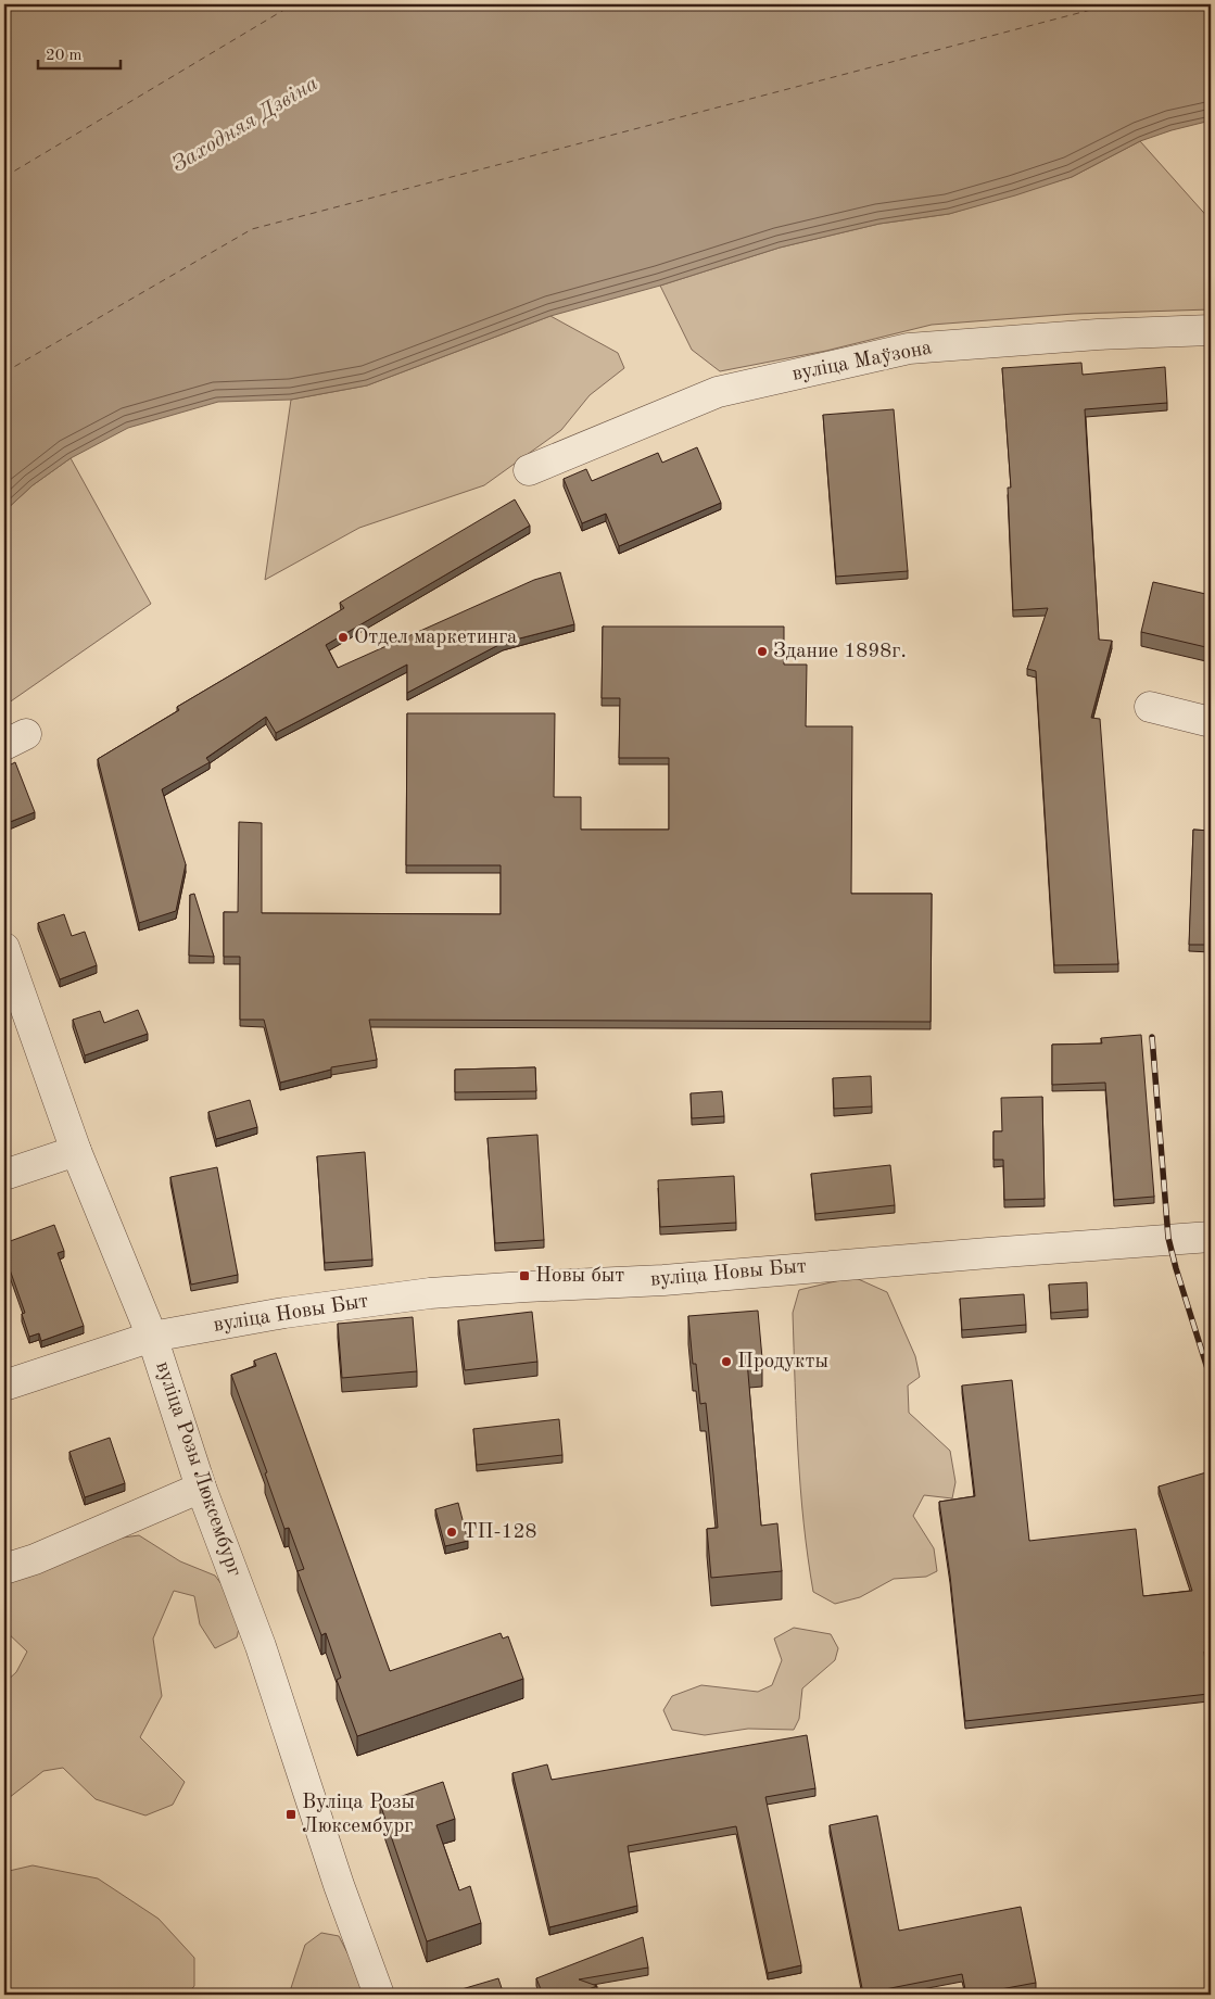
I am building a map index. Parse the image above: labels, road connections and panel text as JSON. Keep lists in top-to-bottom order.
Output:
{
  "streets": {
    "street": ["вуліца Маўзона", "вуліца Новы Быт", "вуліца Розы Люксембург"]
  },
  "crossings": [
    ["вуліца Новы Быт", "вуліца Розы Люксембург"]
  ],
  "water": ["Заходняя Дзвіна"],
  "places": {
    "other": [
      "Отдел маркетинга",
      "Здание 1898г.",
      "Продукты",
      "ТП-128"
    ],
    "transit": ["Новы быт", "Вуліца Розы Люксембург"]
  },
  "scale_bar": "20 m"
}
